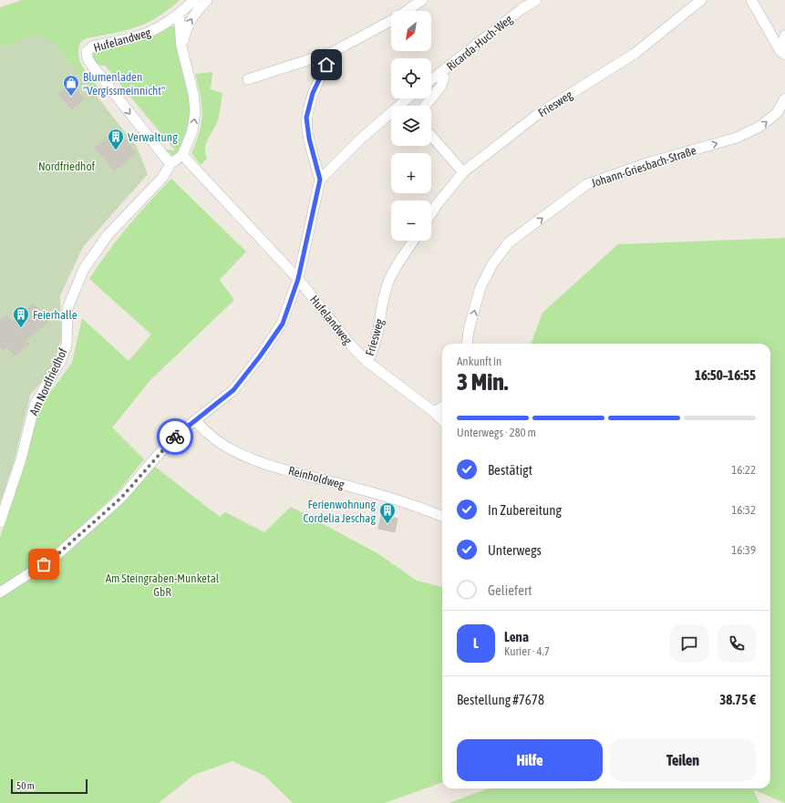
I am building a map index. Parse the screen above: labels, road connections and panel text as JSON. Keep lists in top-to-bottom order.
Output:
{
  "streets": {
    "street": [
      "Hufelandweg",
      "Ricarda-Huch-Weg",
      "Friesweg",
      "Johann-Griesbach-Straße",
      "Am Nordfriedhof",
      "Reinholdweg"
    ]
  },
  "crossings": [
    ["Hufelandweg", "Friesweg"],
    ["Hufelandweg", "Am Nordfriedhof"]
  ],
  "one_way": ["Johann-Griesbach-Straße"],
  "parks": ["Nordfriedhof", "Am Steingraben-Munketal GbR"],
  "places": {
    "shop": ["Blumenladen \"Vergissmeinnicht\""],
    "building": ["Verwaltung", "Feierhalle", "Ferienwohnung Cordelia Jeschag"]
  },
  "scale_bar": "50 m",
  "north": "bottom left",
  "page": {
    "map_buttons": ["+", "−"],
    "heading": ["3 Min.", "Ankunft in", "16:50–16:55"],
    "panel": [
      "Lena",
      "Kurier · 4.7",
      "Bestellung #7678",
      "38.75 €"
    ],
    "bar": "Unterwegs · 280 m",
    "list": [
      ["Bestätigt", "16:22"],
      ["In Zubereitung", "16:32"],
      ["Unterwegs", "16:39"],
      "Geliefert"
    ],
    "round": "L",
    "buttons": ["Hilfe", "Teilen"],
    "scale": "50 m"
  }
}
